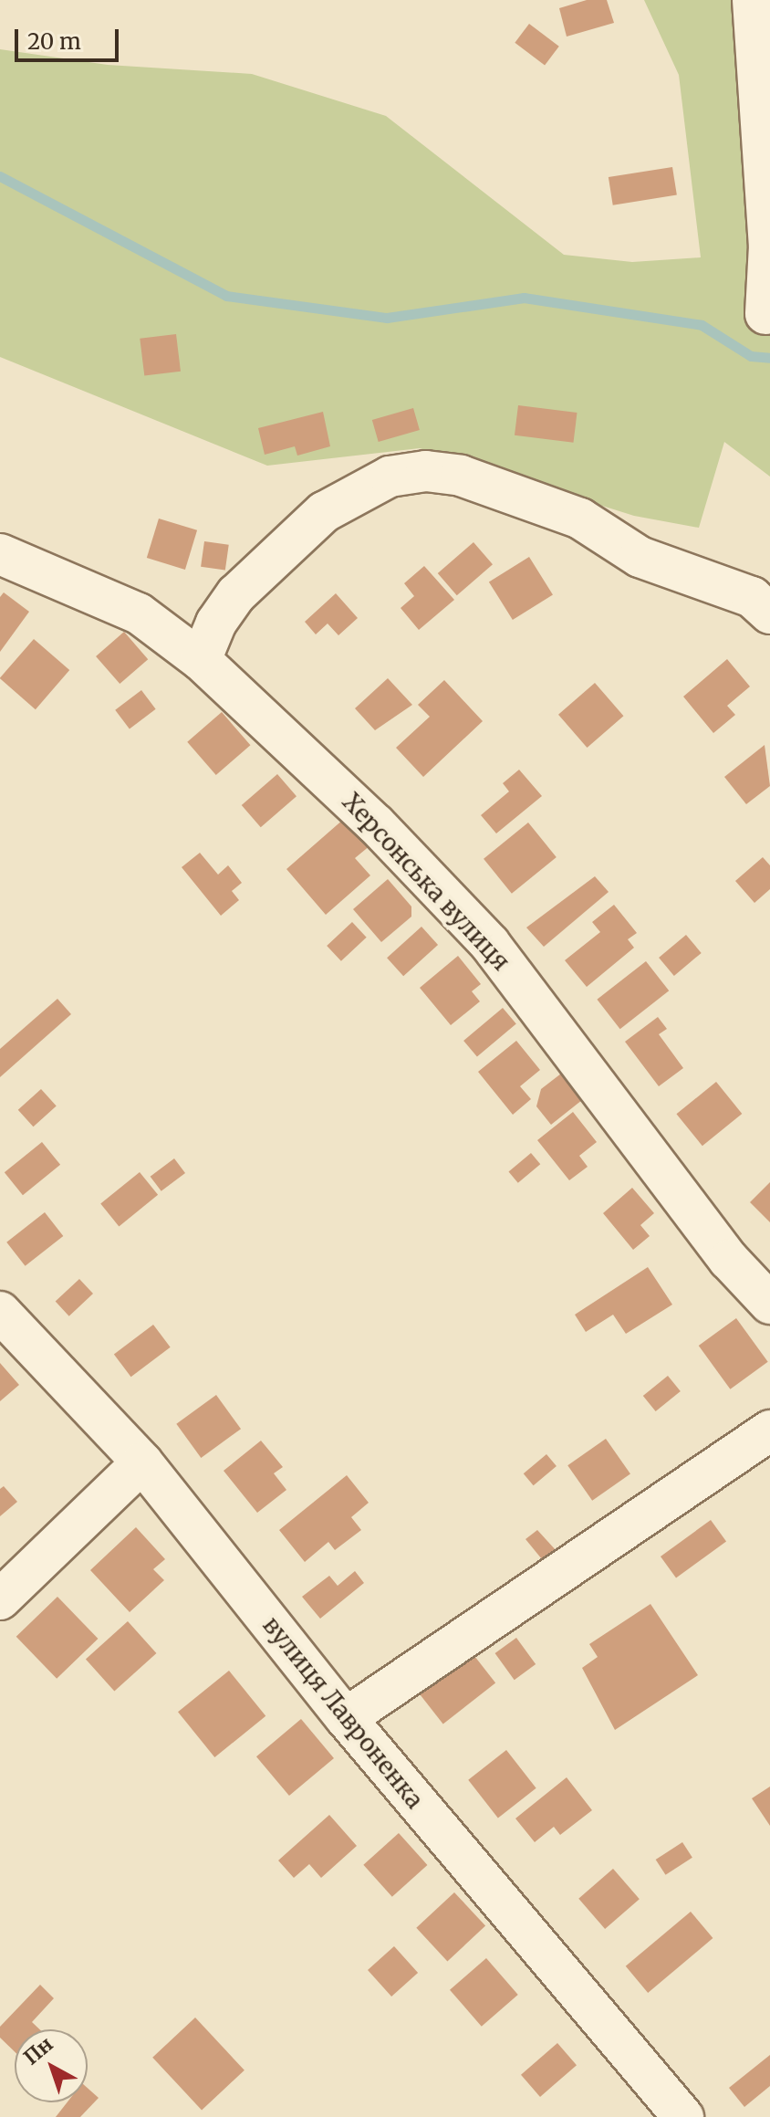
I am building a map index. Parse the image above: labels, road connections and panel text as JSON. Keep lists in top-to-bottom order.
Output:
{
  "streets": {
    "street": ["Херсонська вулиця", "вулиця Лавроненка"]
  },
  "scale_bar": "20 m",
  "north": "top left"
}
